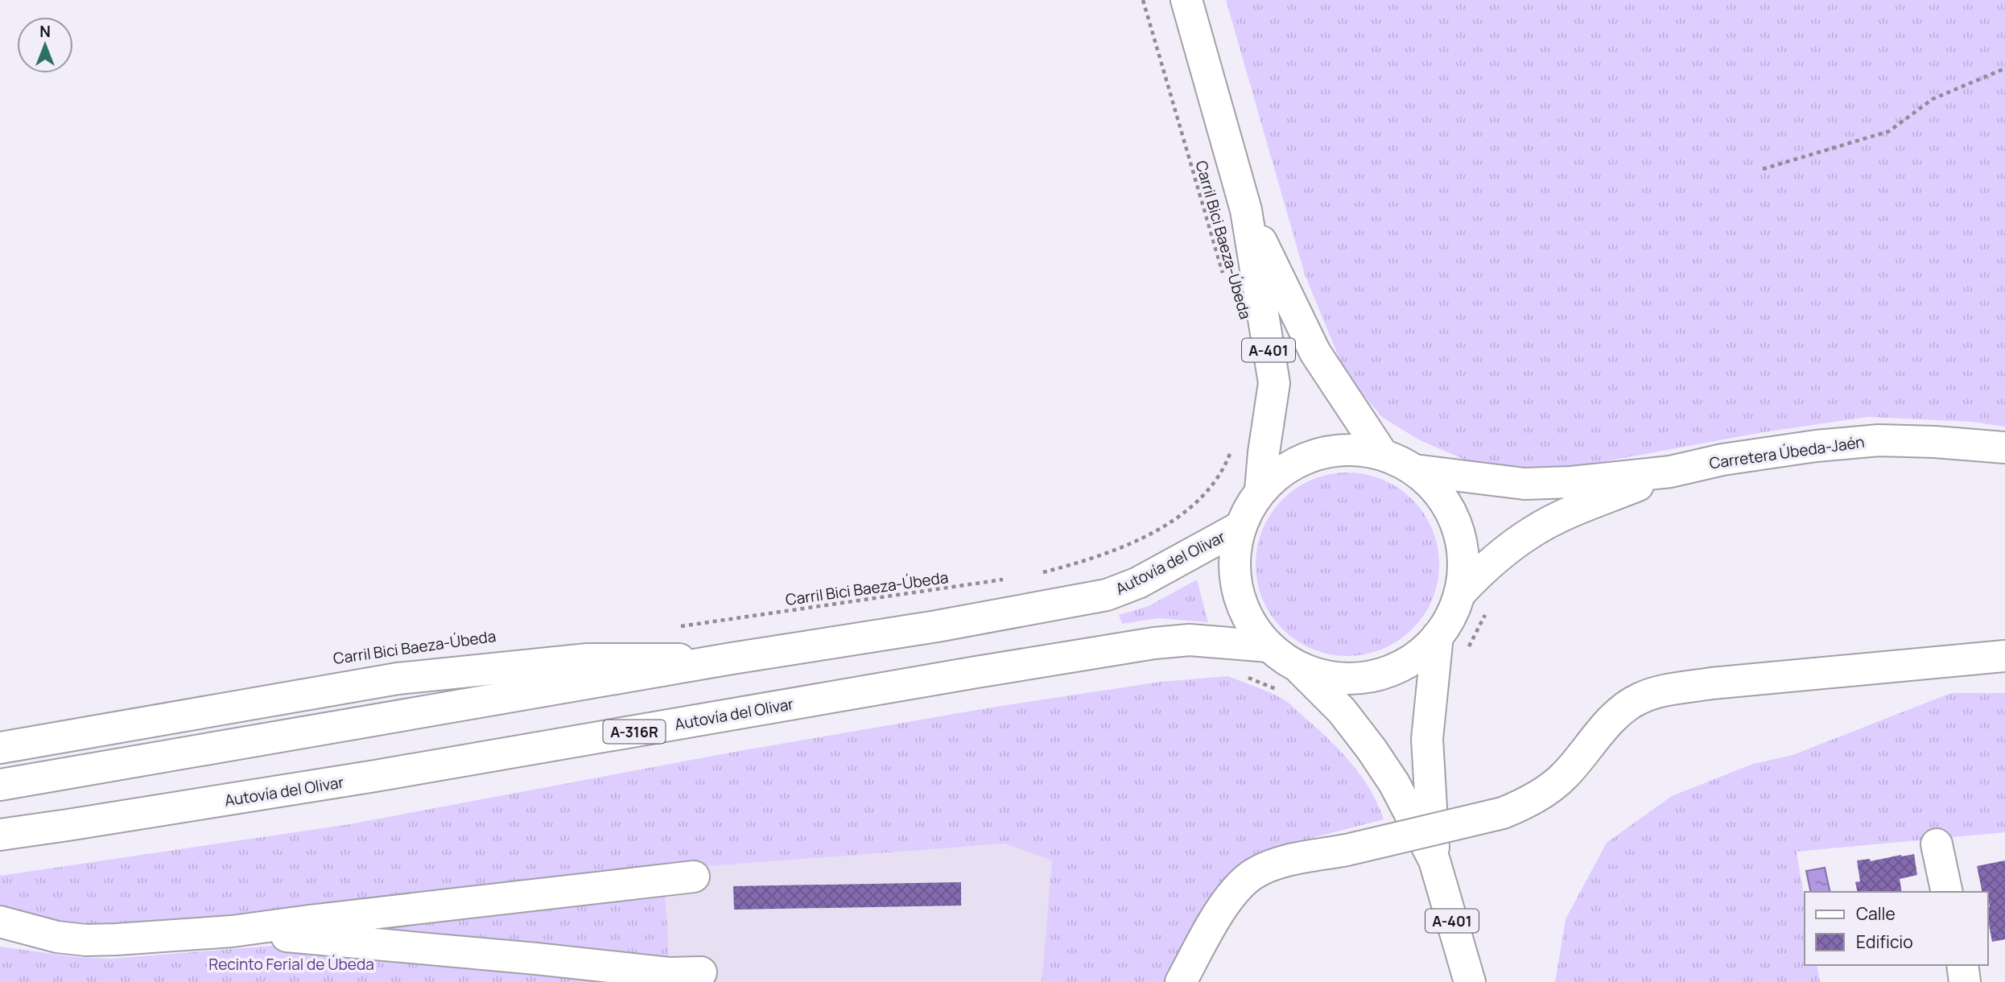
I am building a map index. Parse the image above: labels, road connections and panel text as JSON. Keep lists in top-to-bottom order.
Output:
{
  "streets": {
    "main road": [
      "A-401",
      "Carretera Úbeda-Jaén",
      "Autovía del Olivar",
      "A-316R"
    ],
    "path": ["Carril Bici Baeza-Úbeda"]
  },
  "crossings": [
    ["A-401", "Carretera Úbeda-Jaén"],
    ["A-401", "Autovía del Olivar"]
  ],
  "parks": ["Recinto Ferial de Úbeda"],
  "legend": ["Calle", "Edificio"],
  "north": "top"
}
